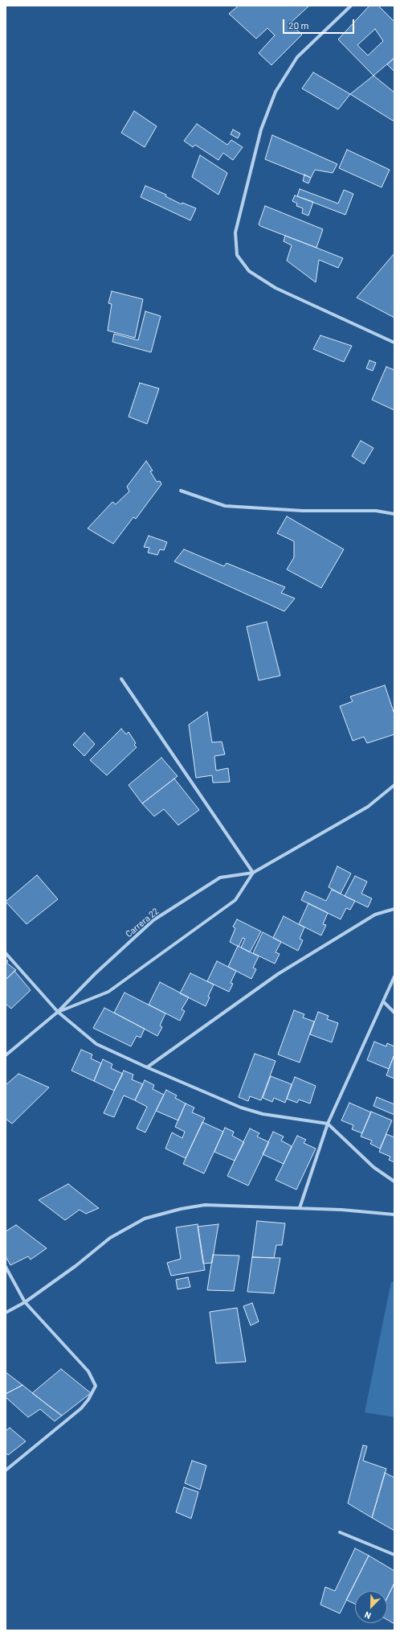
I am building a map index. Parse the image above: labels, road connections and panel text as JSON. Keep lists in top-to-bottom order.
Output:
{
  "streets": {
    "street": ["Carrera 22"]
  },
  "scale_bar": "20 m",
  "north": "bottom left"
}
